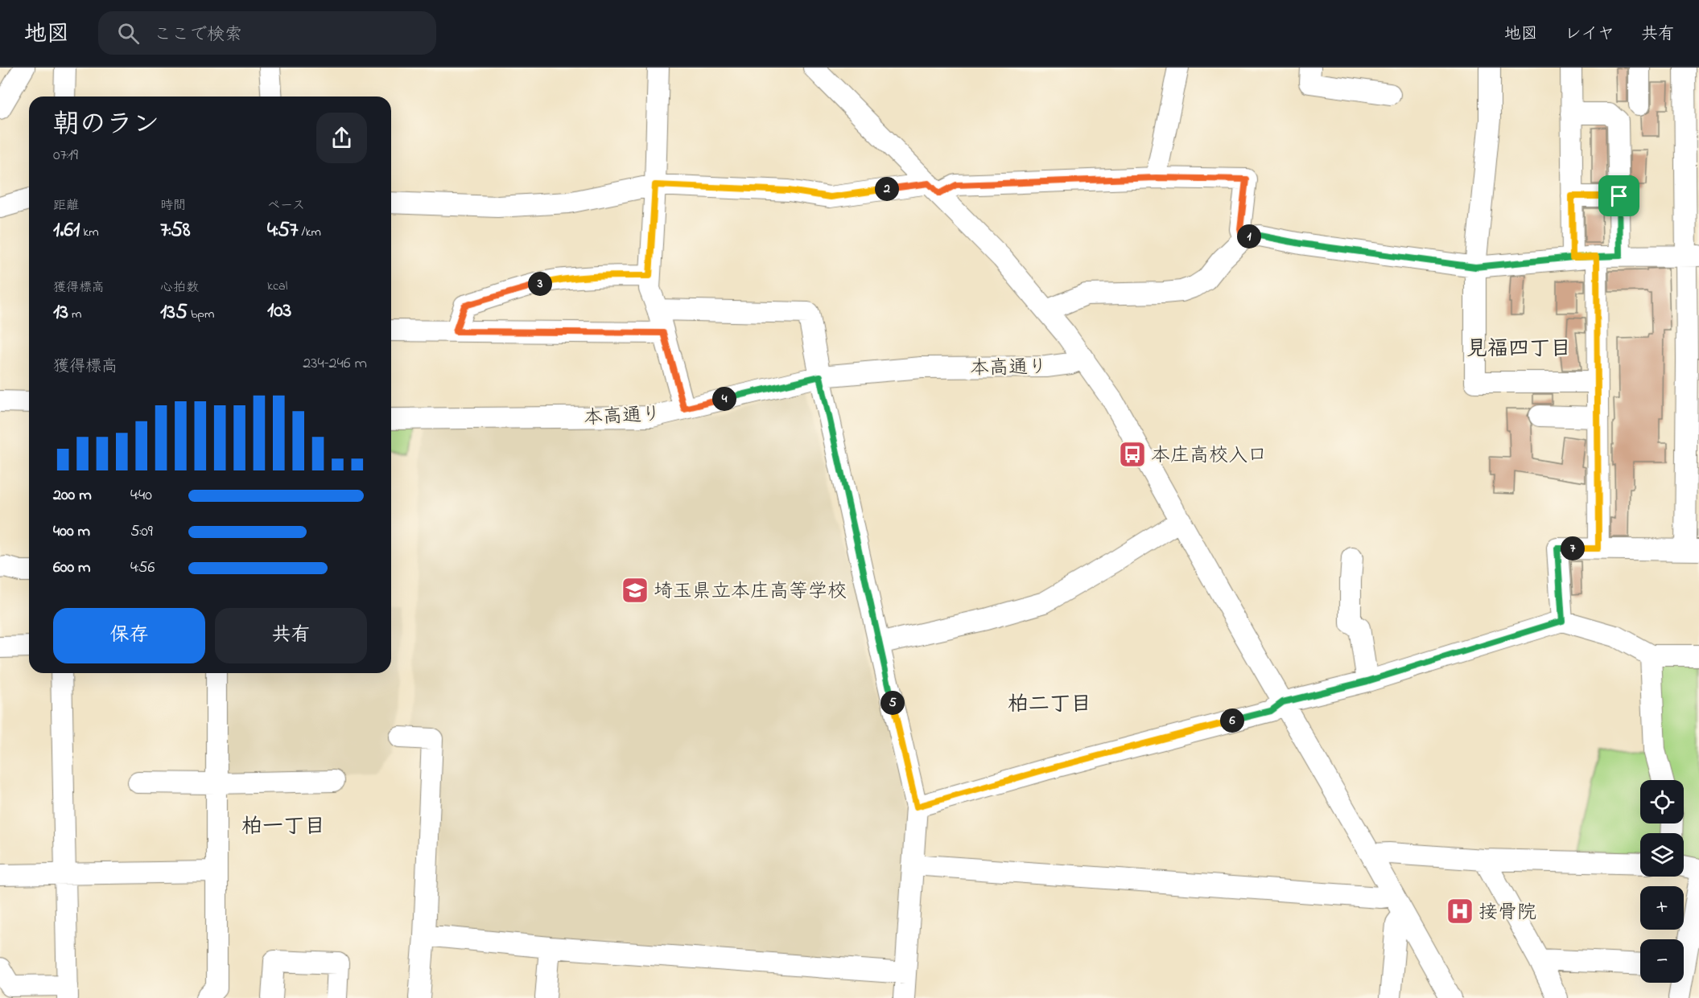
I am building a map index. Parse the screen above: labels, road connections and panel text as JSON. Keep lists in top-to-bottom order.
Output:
{
  "streets": {
    "street": ["本高通り"]
  },
  "districts": ["見福四丁目", "柏二丁目", "柏一丁目"],
  "places": {
    "bus stop": ["本庄高校入口"],
    "school or university": ["埼玉県立本庄高等学校"],
    "hospital": ["接骨院"]
  },
  "page": {
    "header": "地図",
    "search": "ここで検索",
    "nav": ["地図", "レイヤ", "共有"],
    "heading": ["朝のラン", "07:19"],
    "pins": [
      "2",
      "1",
      "3",
      "4",
      "7",
      "5",
      "6"
    ],
    "stats": [
      ["距離", "1.61 km"],
      ["時間", "7:58"],
      ["ペース", "4:57 /km"],
      ["獲得標高", "13 m"],
      ["心拍数", "135 bpm"],
      ["kcal", "103"]
    ],
    "chart": ["獲得標高", "234–246 m"],
    "list": [
      {
        "name": "200 m",
        "note": "4:40"
      },
      {
        "name": "400 m",
        "note": "5:09"
      },
      {
        "name": "600 m",
        "note": "4:56"
      }
    ],
    "buttons": ["保存", "共有"],
    "map_buttons": ["+", "−"]
  }
}
